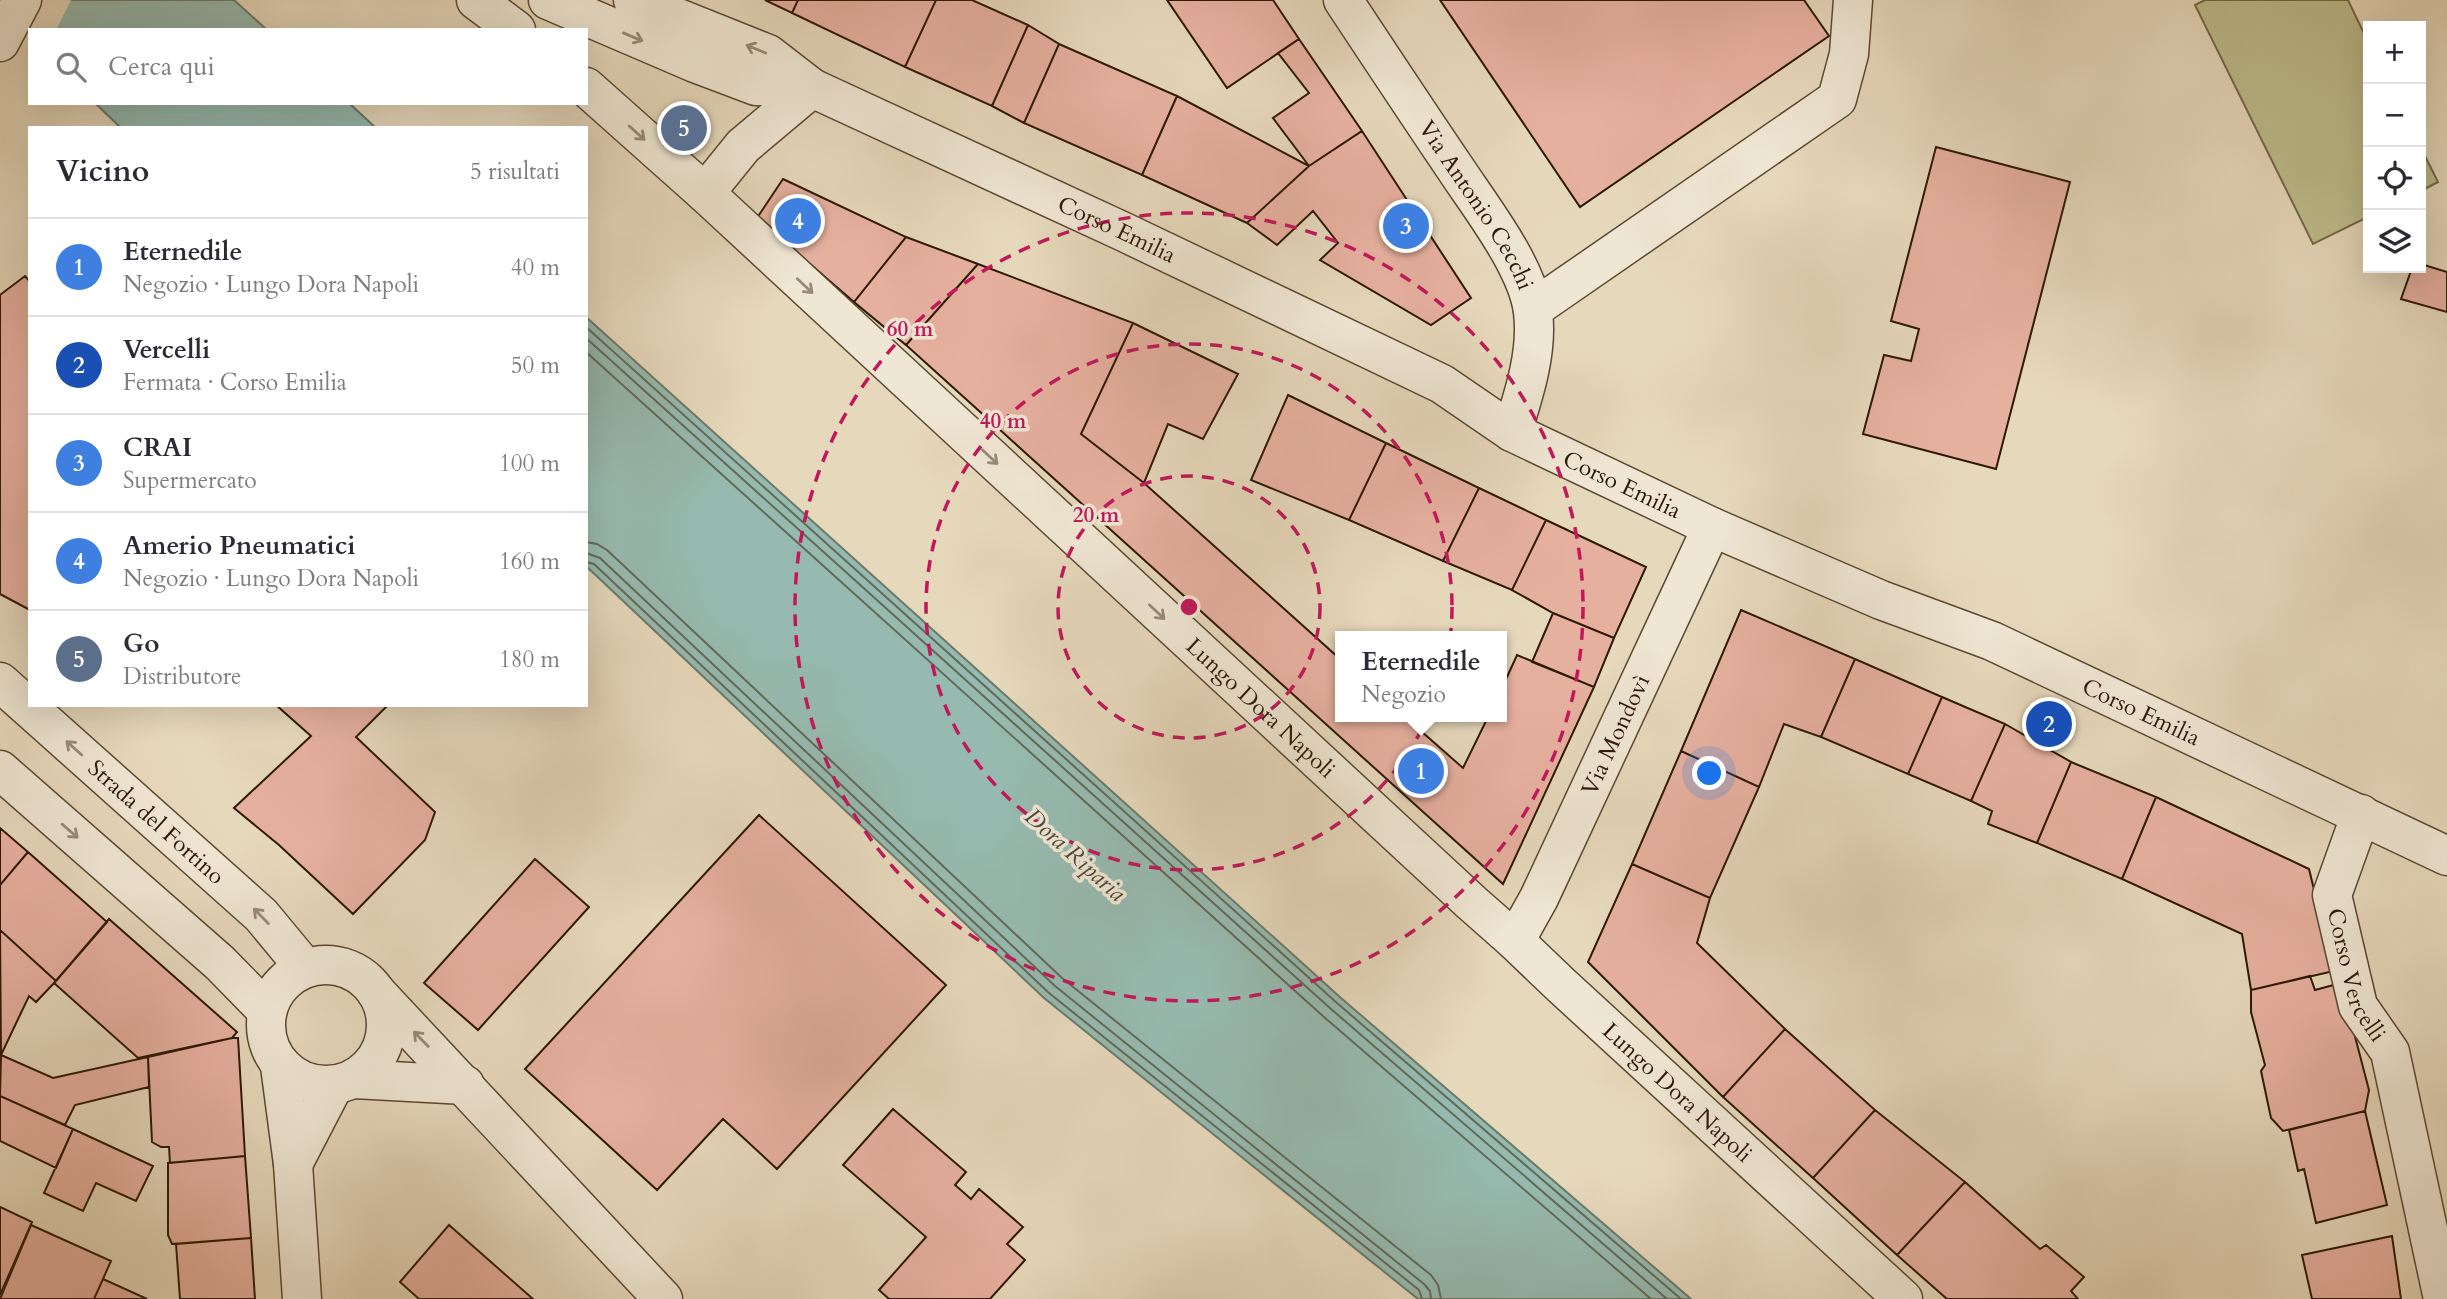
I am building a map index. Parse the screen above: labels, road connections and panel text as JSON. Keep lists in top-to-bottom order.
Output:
{
  "streets": {
    "street": [
      "Via Antonio Cecchi",
      "Corso Emilia",
      "Lungo Dora Napoli",
      "Via Mondovì",
      "Strada del Fortino",
      "Corso Vercelli"
    ]
  },
  "crossings": [
    ["Via Antonio Cecchi", "Corso Emilia"],
    ["Corso Emilia", "Via Mondovì"],
    ["Corso Emilia", "Corso Vercelli"],
    ["Lungo Dora Napoli", "Via Mondovì"]
  ],
  "one_way": ["Lungo Dora Napoli"],
  "water": ["Dora Riparia"],
  "page": {
    "map_buttons": ["+", "−"],
    "search": "Cerca qui",
    "pins": [
      "5",
      "4",
      "3",
      "2",
      "1"
    ],
    "heading": ["Vicino", "5 risultati"],
    "list": [
      {
        "mark": "1",
        "name": "Eternedile",
        "note": "Negozio · Lungo Dora Napoli",
        "value": "40 m"
      },
      {
        "mark": "2",
        "name": "Vercelli",
        "note": "Fermata · Corso Emilia",
        "value": "50 m"
      },
      {
        "mark": "3",
        "name": "CRAI",
        "note": "Supermercato",
        "value": "100 m"
      },
      {
        "mark": "4",
        "name": "Amerio Pneumatici",
        "note": "Negozio · Lungo Dora Napoli",
        "value": "160 m"
      },
      {
        "mark": "5",
        "name": "Go",
        "note": "Distributore",
        "value": "180 m"
      }
    ],
    "popup": ["Eternedile", "Negozio"]
  },
  "rings": ["60 m", "40 m", "20 m"]
}
